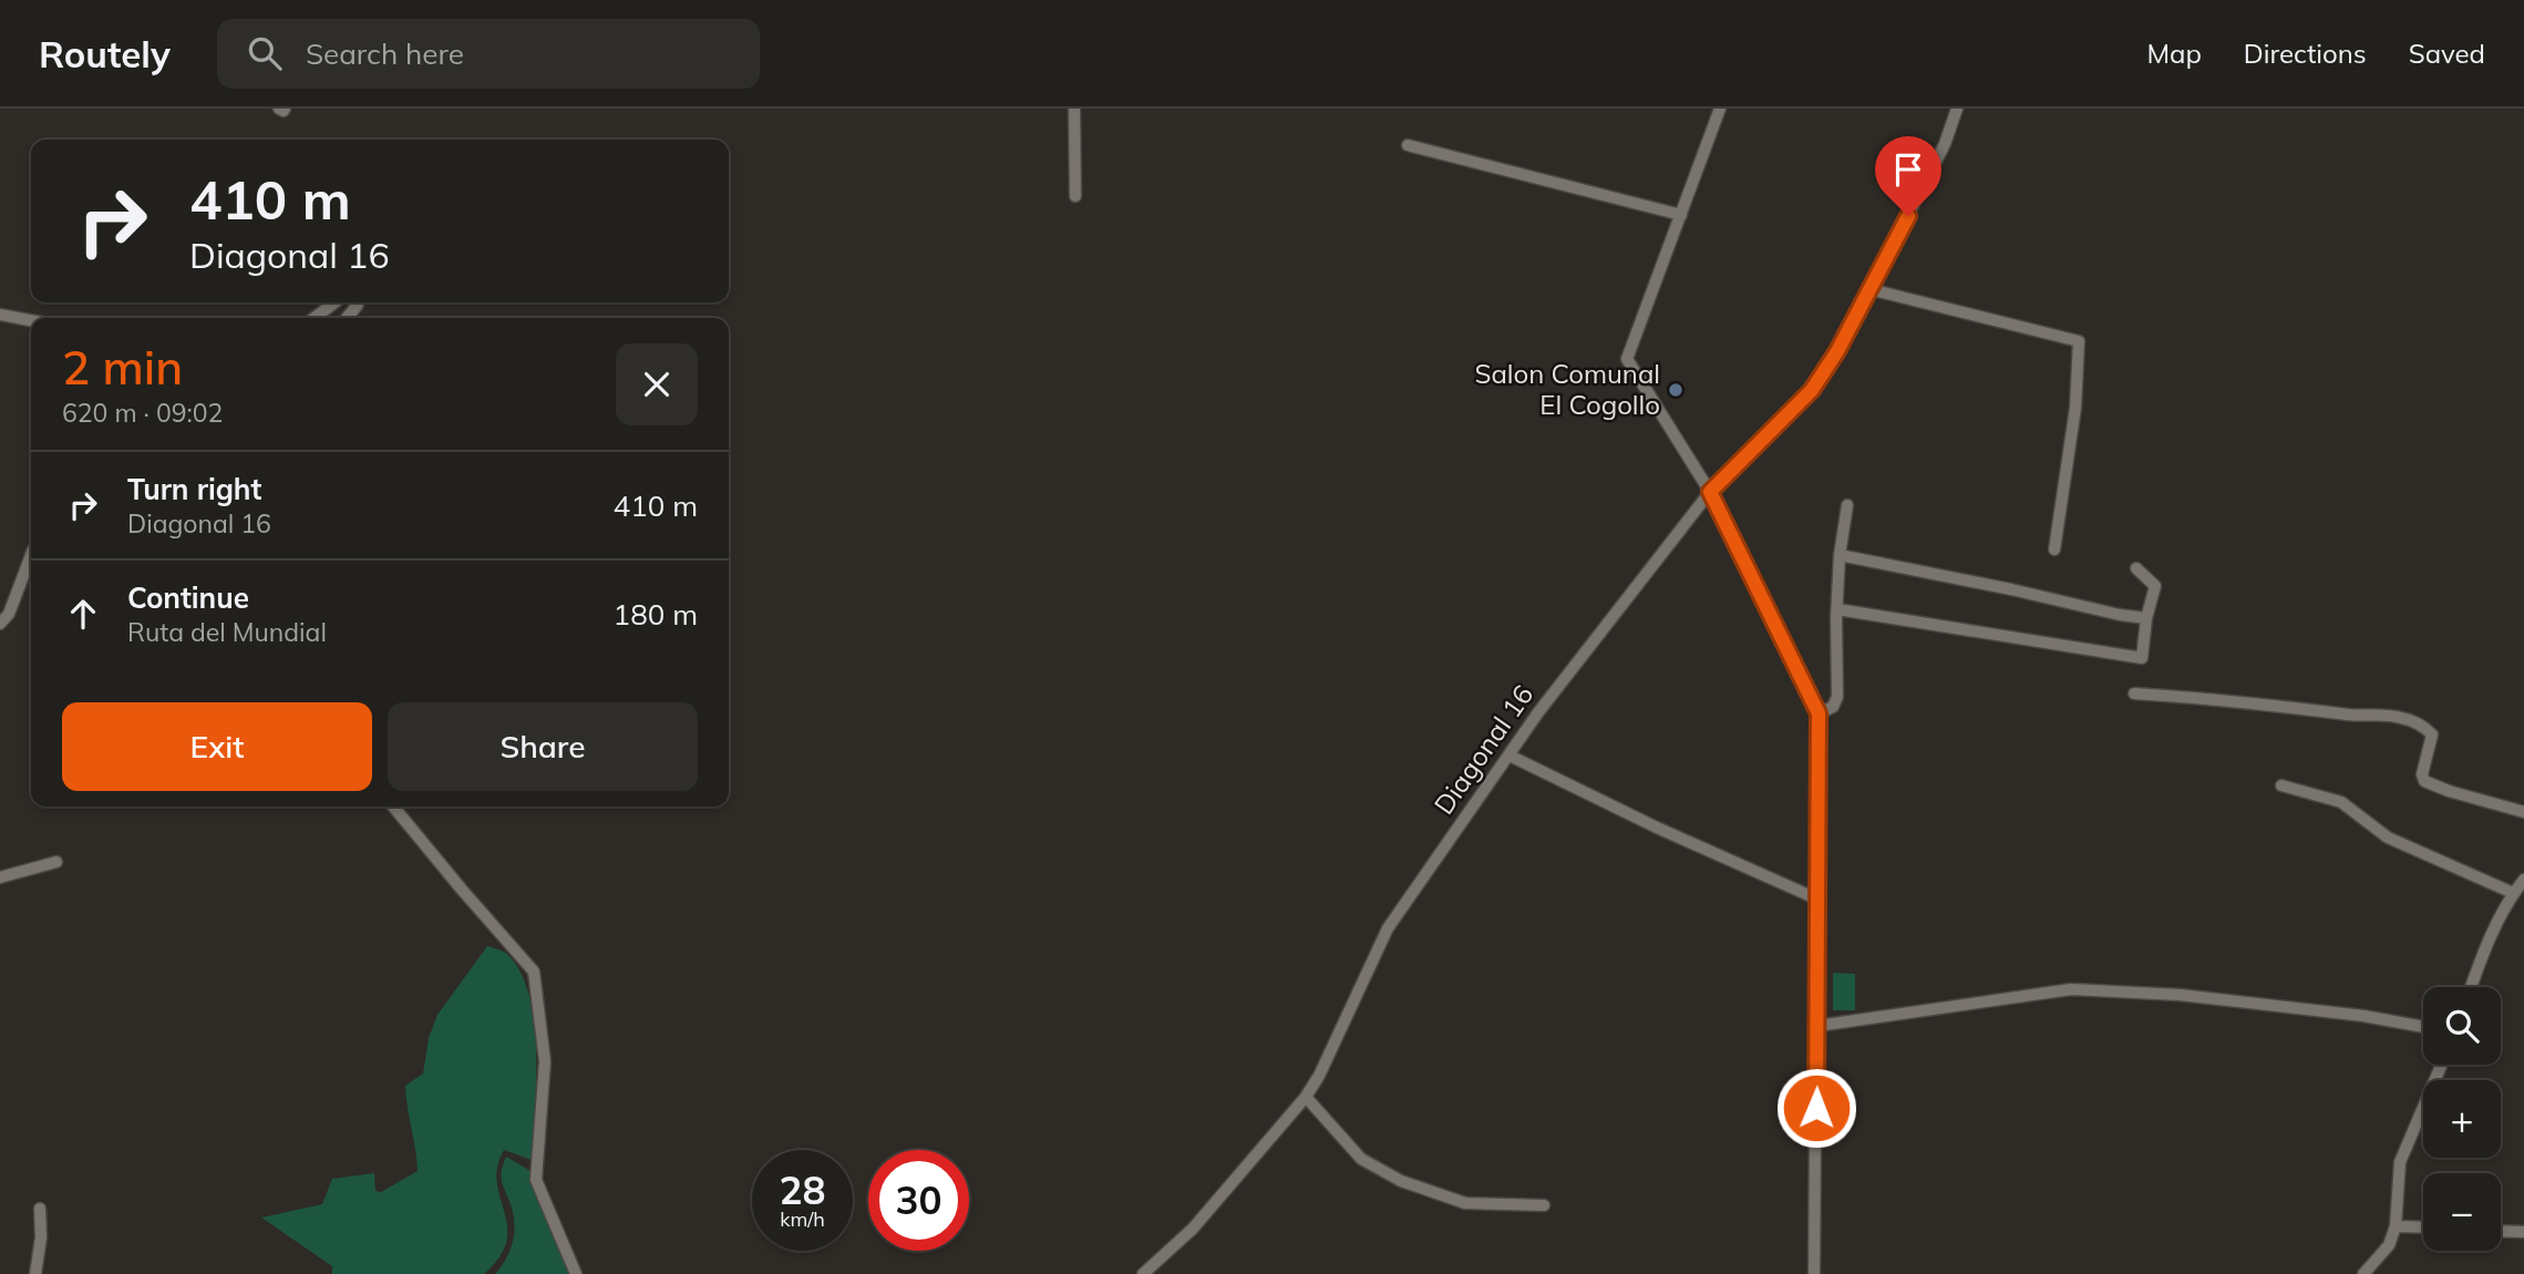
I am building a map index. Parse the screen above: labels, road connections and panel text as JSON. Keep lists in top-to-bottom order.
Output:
{
  "streets": {
    "street": ["Diagonal 16"]
  },
  "places": ["Salon Comunal El Cogollo"],
  "page": {
    "header": "Routely",
    "search": "Search here",
    "nav": ["Map", "Directions", "Saved"],
    "turn": ["410 m", "Diagonal 16"],
    "heading": ["2 min", "620 m · 09:02"],
    "list": [
      {
        "name": "Turn right",
        "note": "Diagonal 16",
        "value": "410 m"
      },
      {
        "name": "Continue",
        "note": "Ruta del Mundial",
        "value": "180 m"
      }
    ],
    "buttons": ["Exit", "Share"],
    "map_buttons": ["+", "−"],
    "speed": "28 km/h",
    "limit": "30"
  }
}
